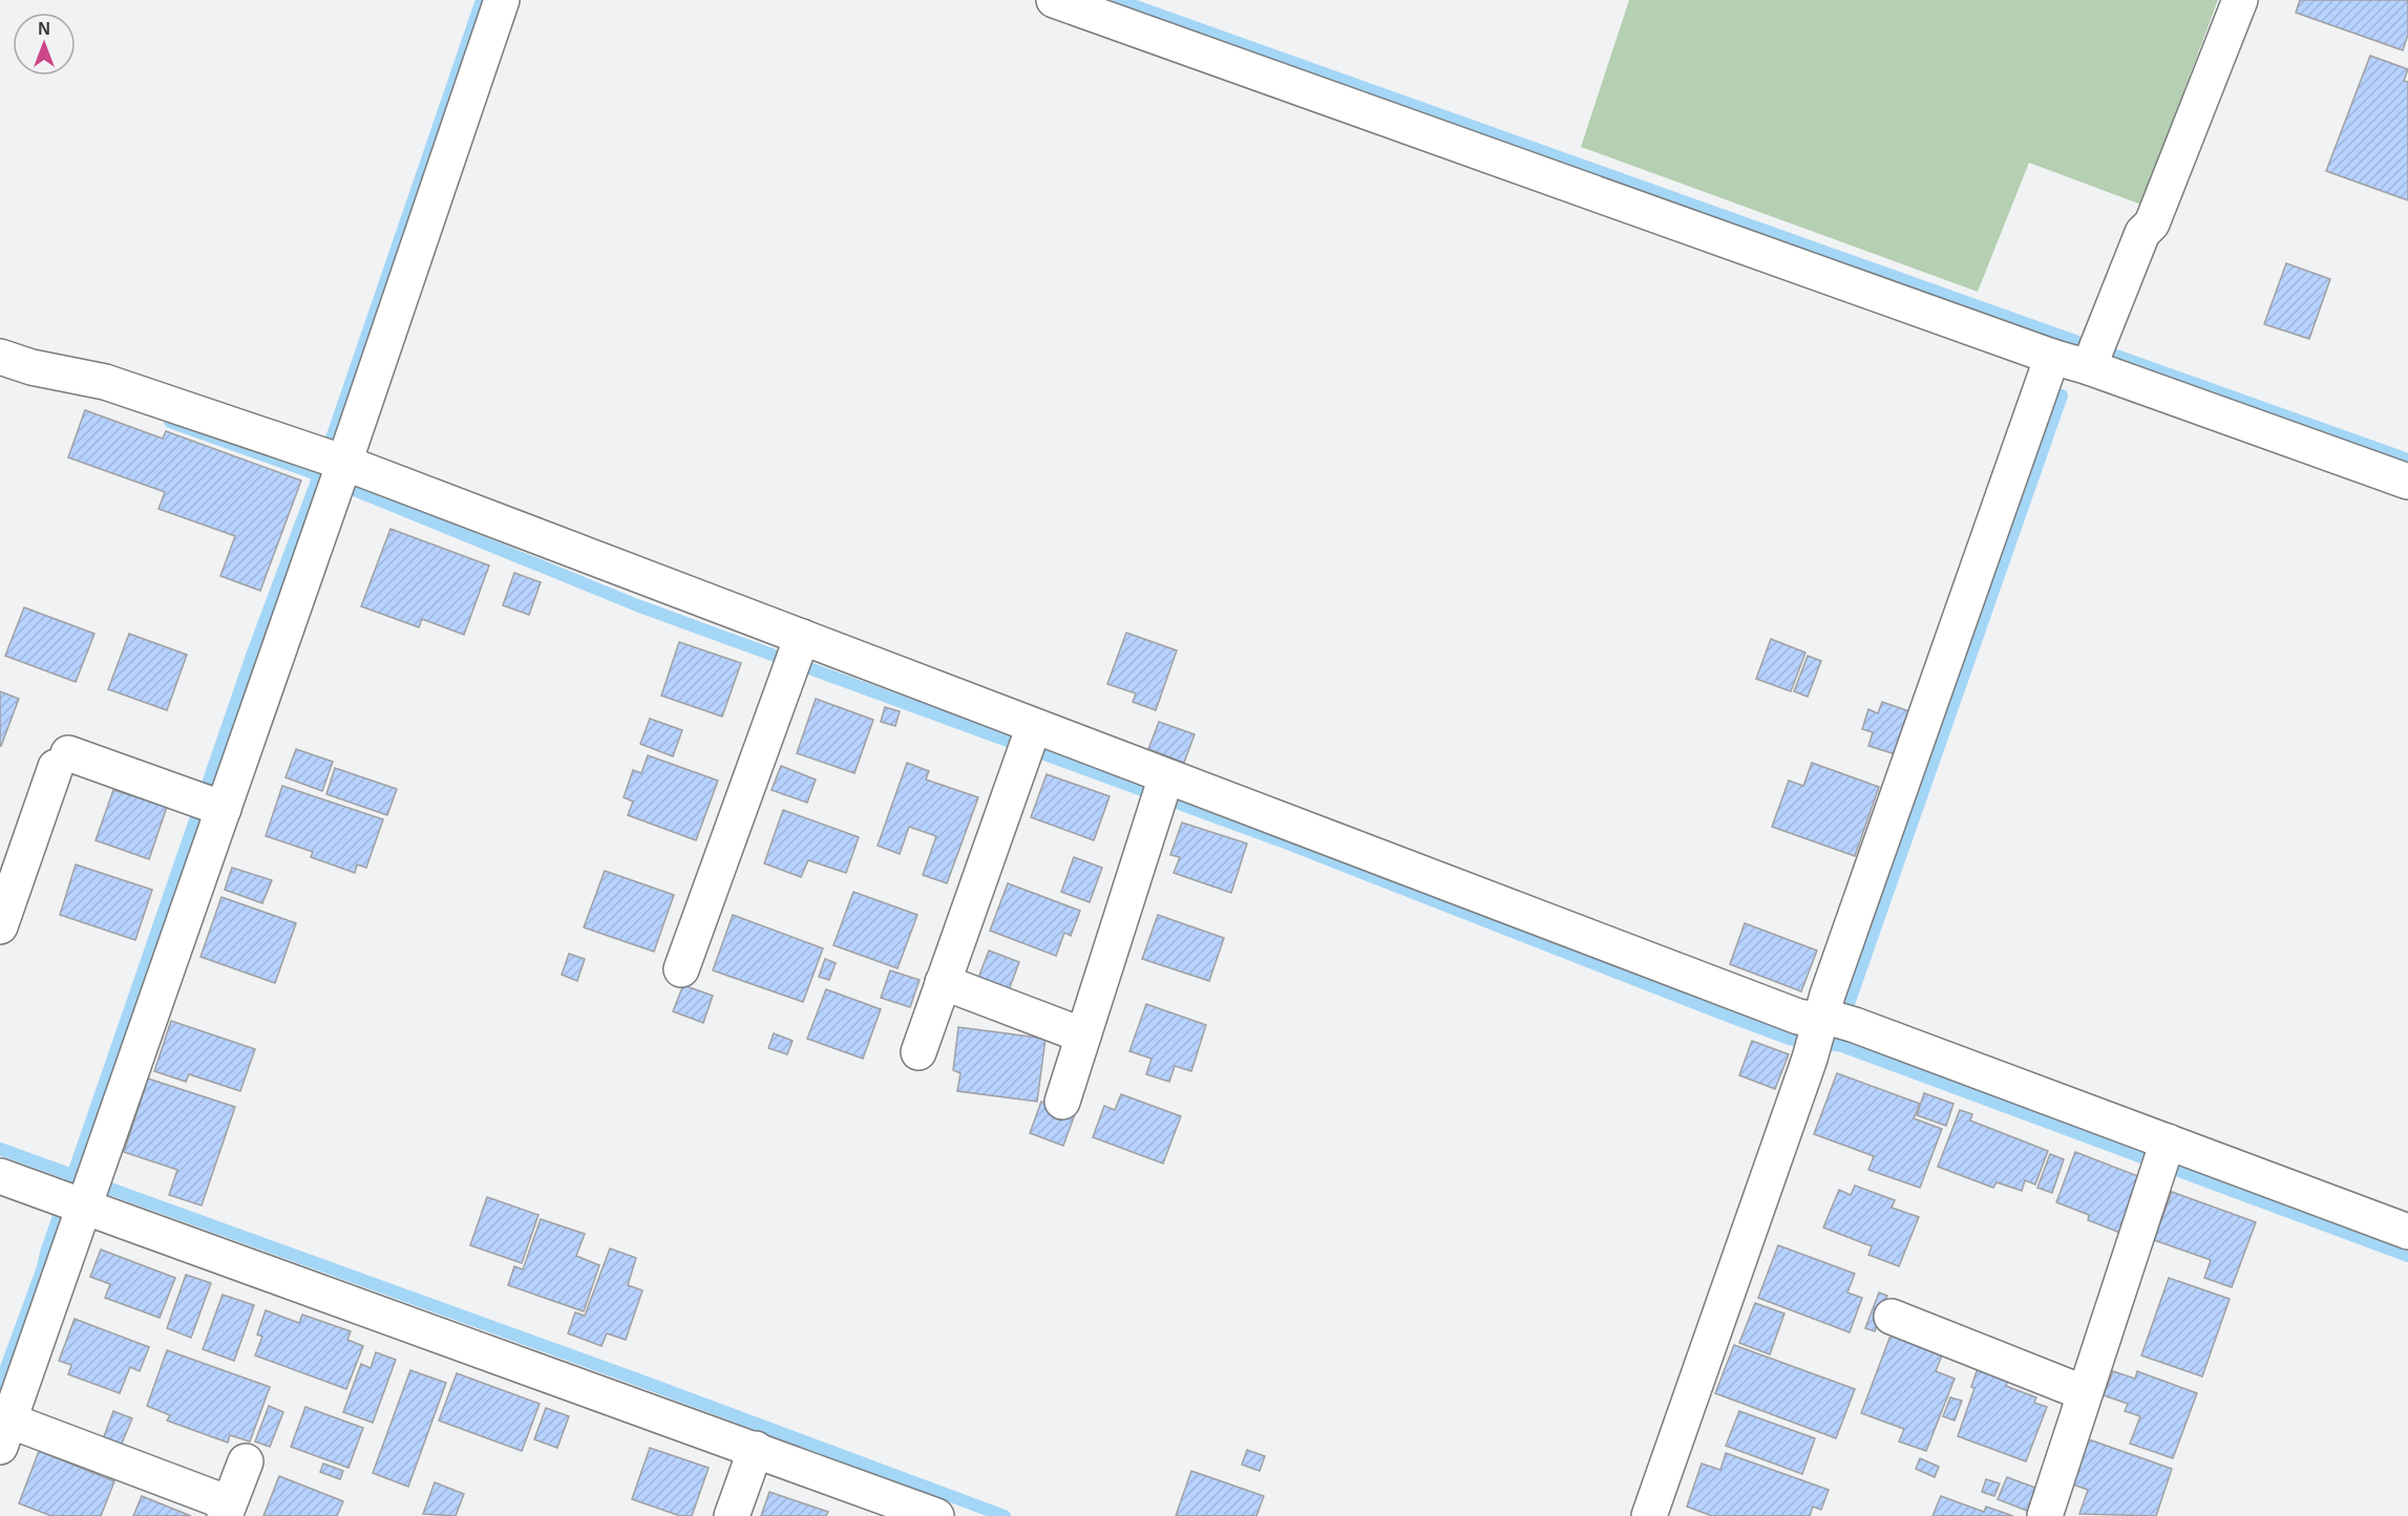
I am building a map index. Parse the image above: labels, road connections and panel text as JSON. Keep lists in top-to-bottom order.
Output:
{
  "north": "top"
}
